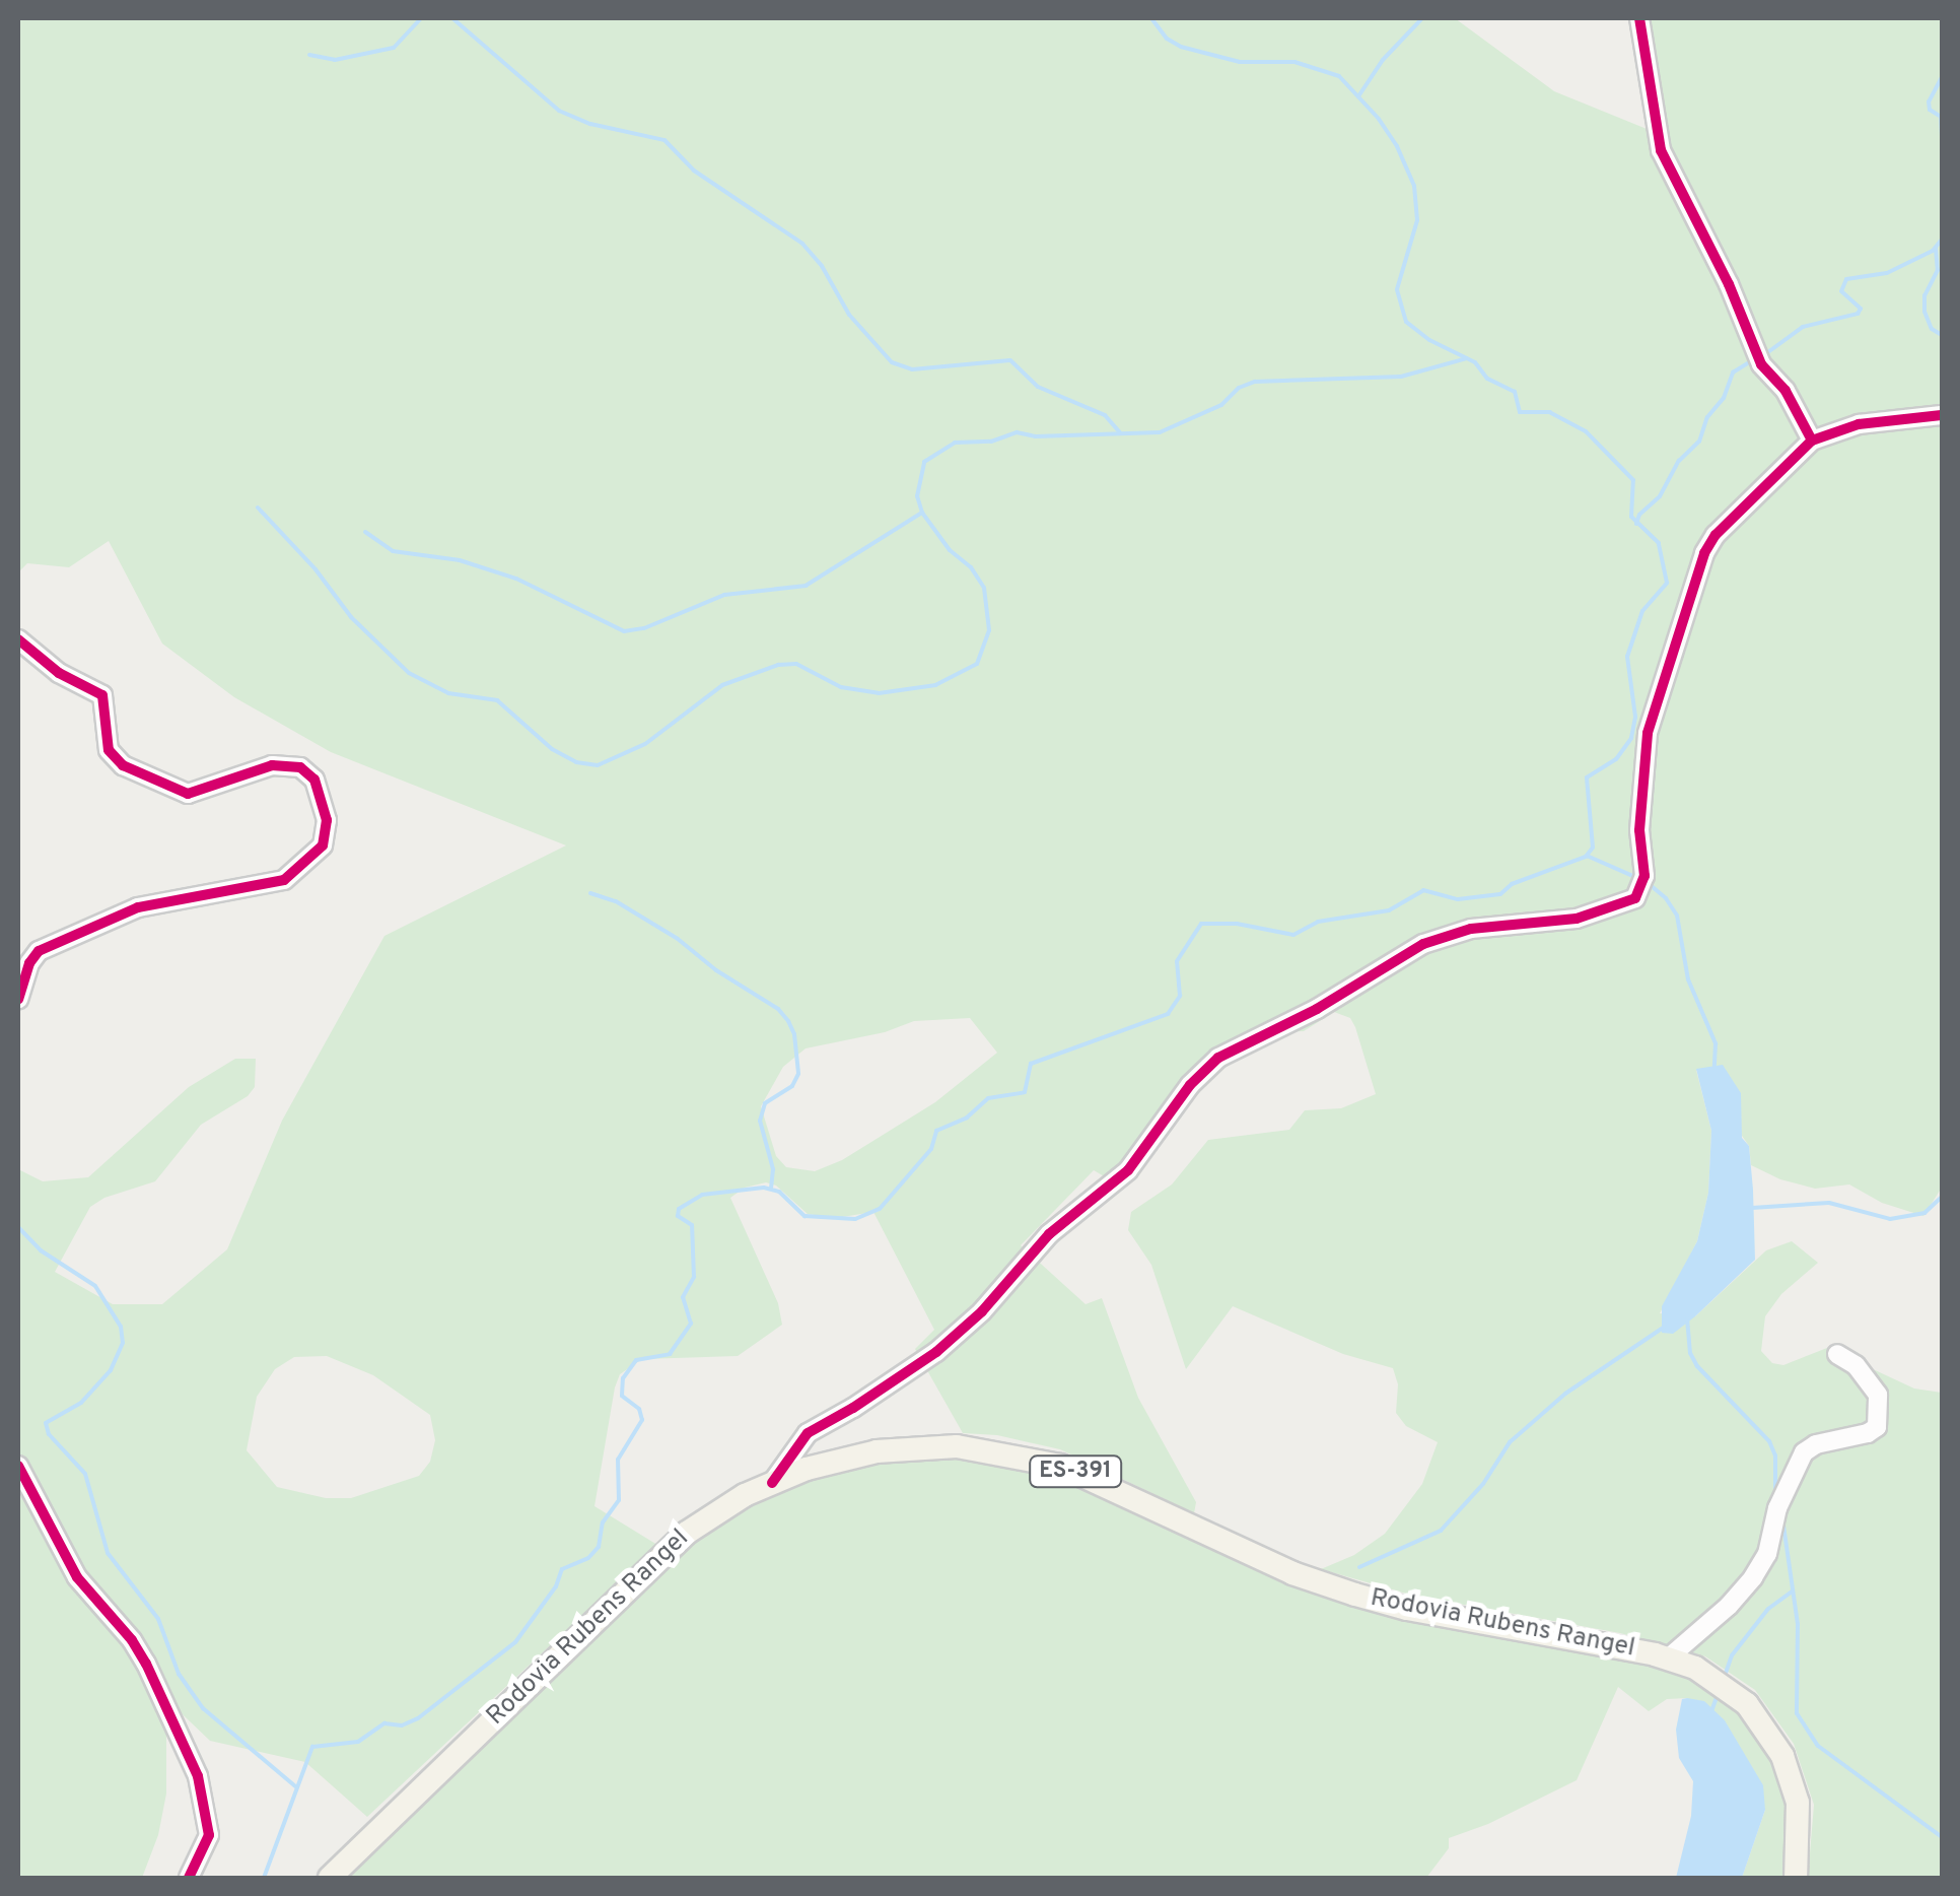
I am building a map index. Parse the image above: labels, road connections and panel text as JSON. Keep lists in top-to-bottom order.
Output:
{
  "streets": {
    "main road": ["ES-391", "Rodovia Rubens Rangel"]
  }
}
